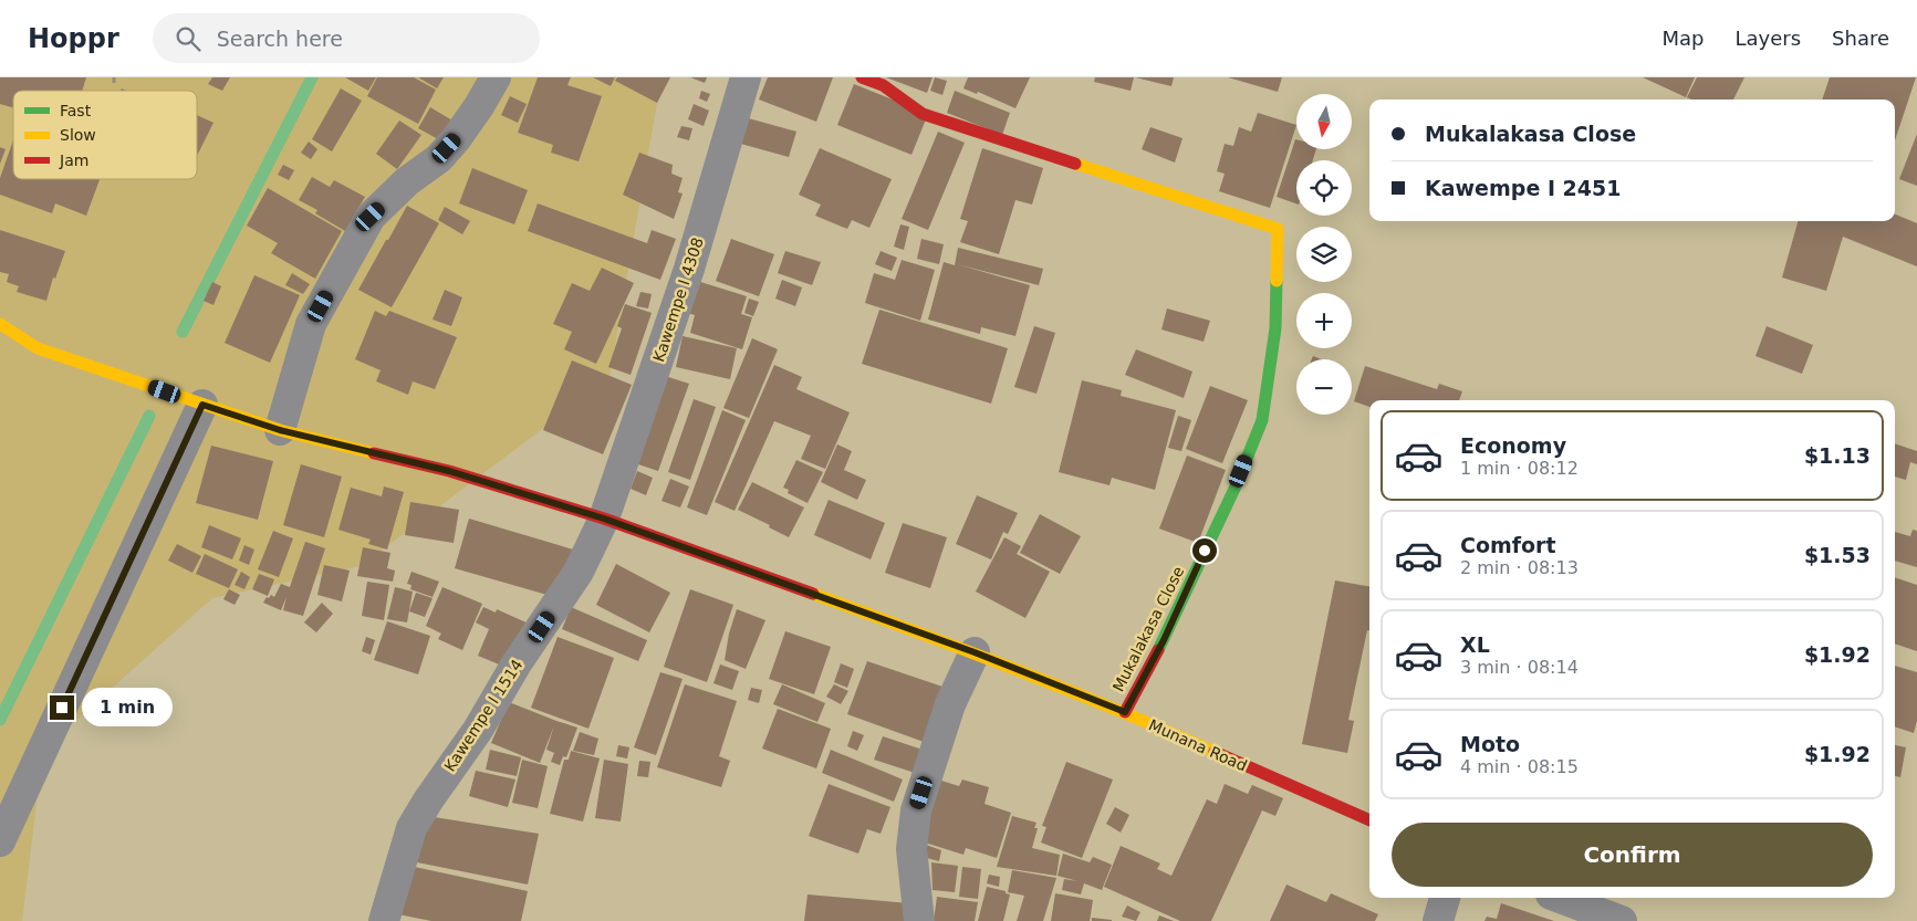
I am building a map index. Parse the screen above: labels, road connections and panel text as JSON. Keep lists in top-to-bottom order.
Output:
{
  "streets": {
    "street": [
      "Kawempe I 4308",
      "Mukalakasa Close",
      "Kawempe I 1514",
      "Munana Road"
    ]
  },
  "crossings": [
    ["Kawempe I 4308", "Kawempe I 1514"],
    ["Kawempe I 4308", "Munana Road"],
    ["Mukalakasa Close", "Munana Road"],
    ["Kawempe I 1514", "Munana Road"]
  ],
  "legend": ["Fast", "Slow", "Jam"],
  "north": "bottom",
  "page": {
    "header": "Hoppr",
    "search": "Search here",
    "nav": ["Map", "Layers", "Share"],
    "map_buttons": ["+", "−"],
    "banner": ["Mukalakasa Close", "Kawempe I 2451"],
    "list": [
      {
        "name": "Economy",
        "note": "1 min · 08:12",
        "value": "$1.13"
      },
      {
        "name": "Comfort",
        "note": "2 min · 08:13",
        "value": "$1.53"
      },
      {
        "name": "XL",
        "note": "3 min · 08:14",
        "value": "$1.92"
      },
      {
        "name": "Moto",
        "note": "4 min · 08:15",
        "value": "$1.92"
      }
    ],
    "bubble": "1 min",
    "buttons": "Confirm"
  }
}
